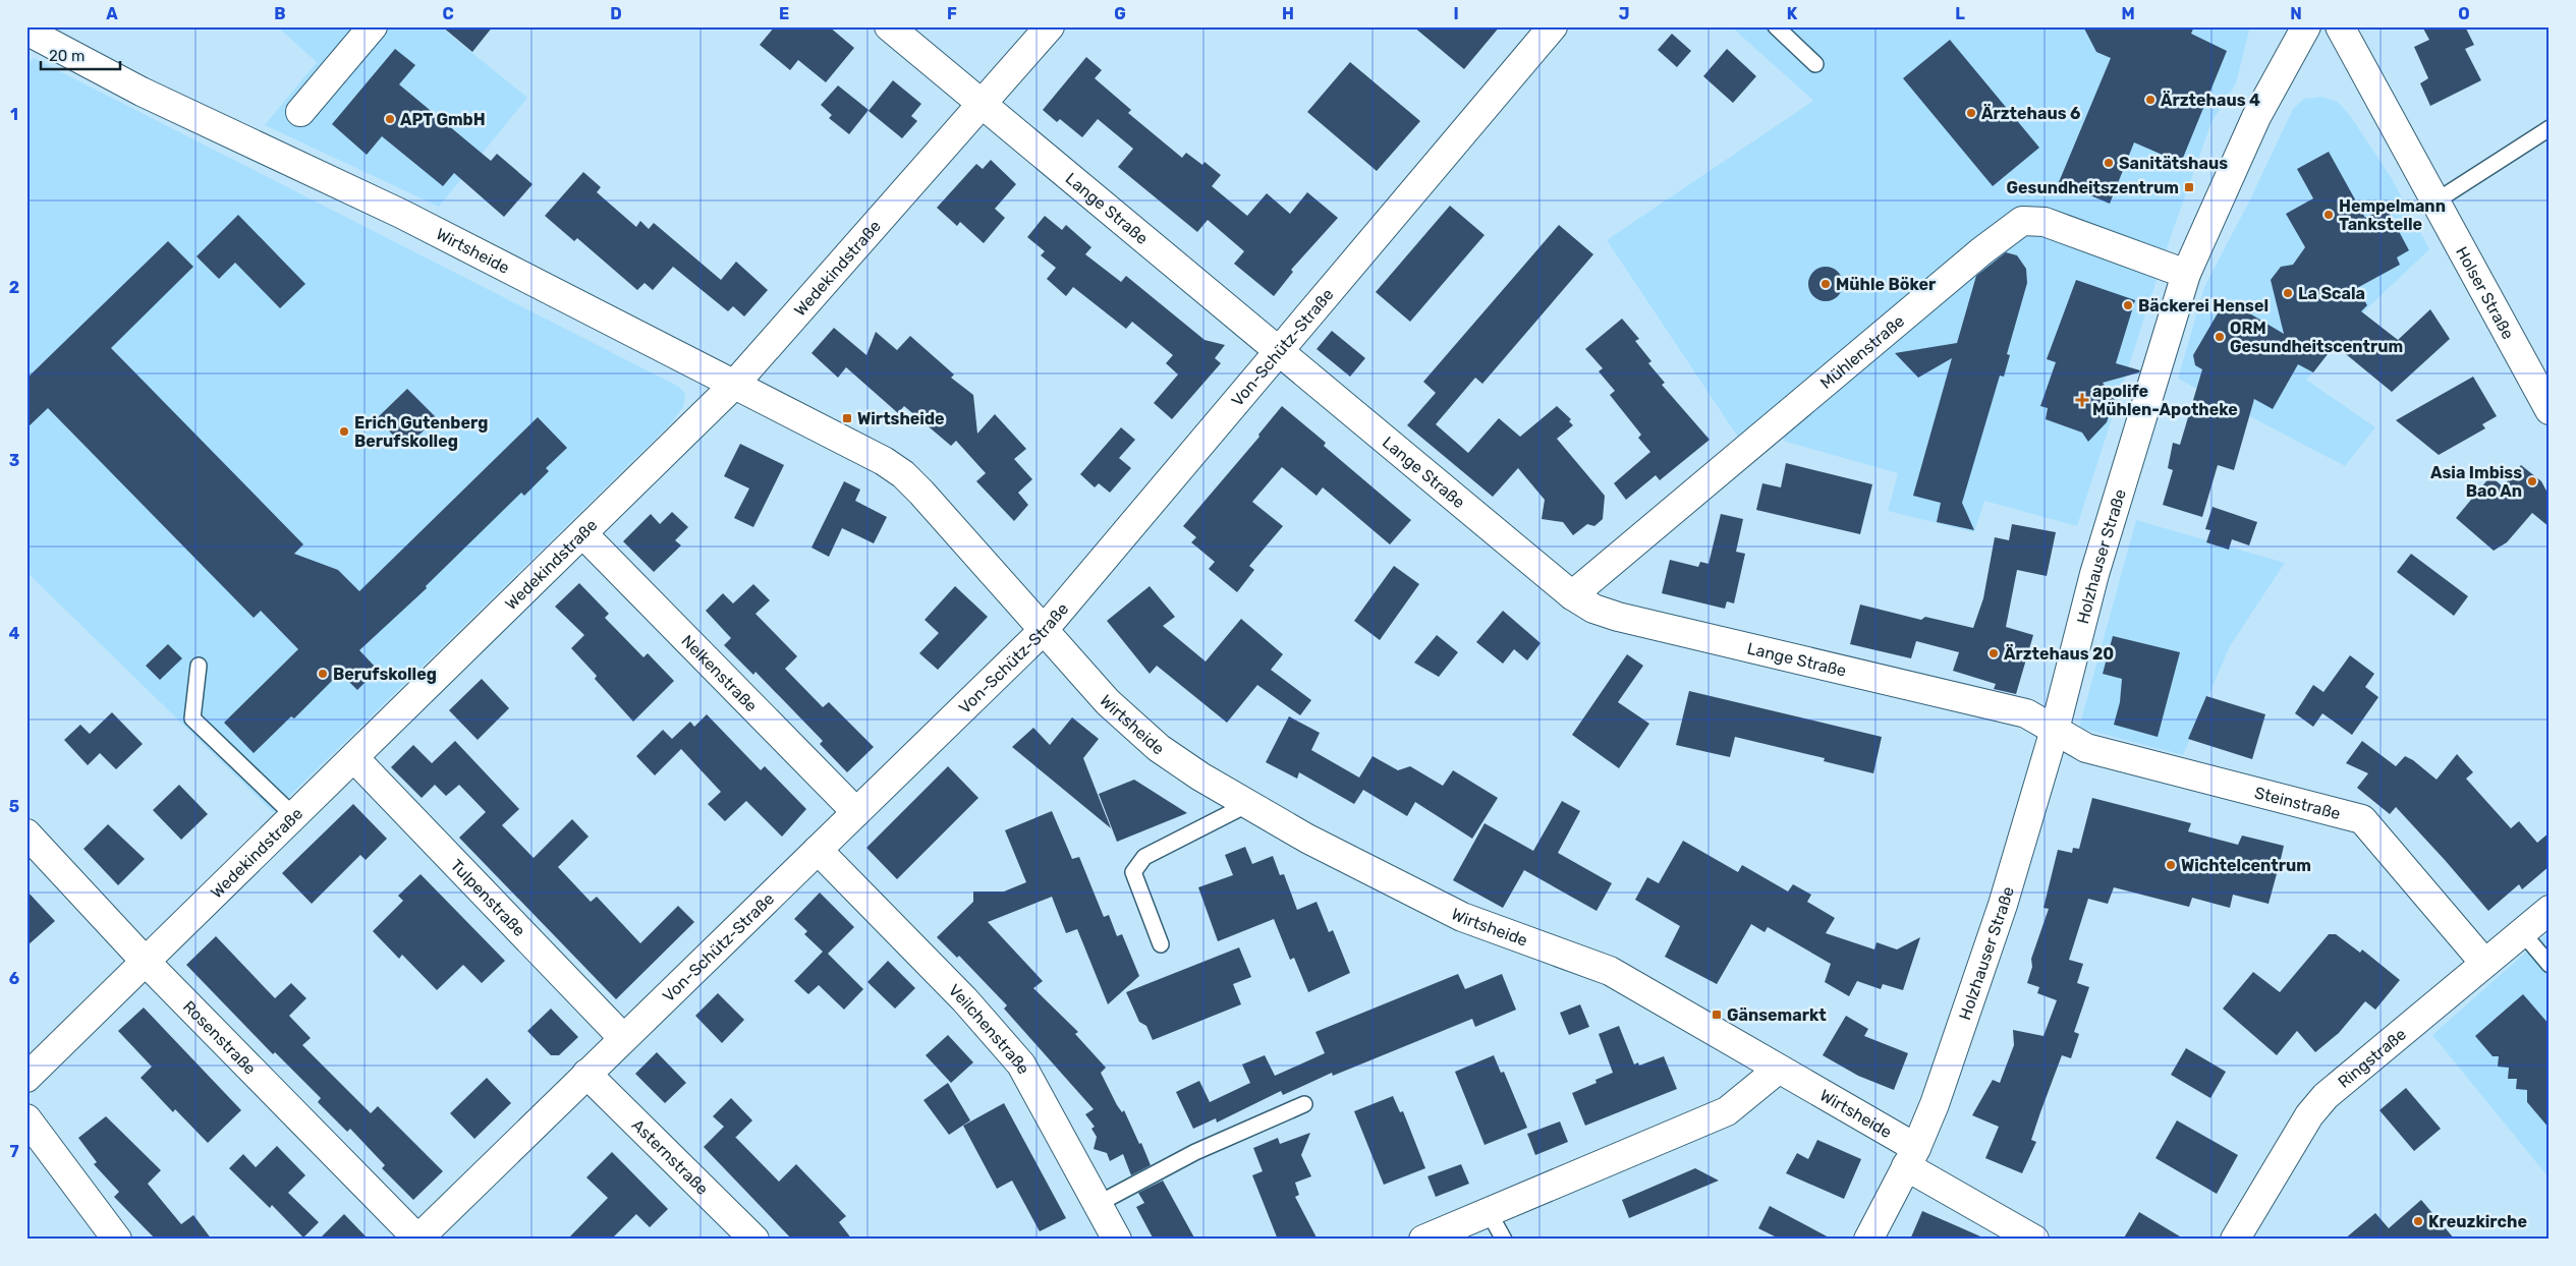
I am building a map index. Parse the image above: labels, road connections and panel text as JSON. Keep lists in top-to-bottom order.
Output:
{
  "streets": {
    "street": [
      "Lange Straße",
      "Wirtsheide",
      "Wedekindstraße",
      "Holser Straße",
      "Von-Schütz-Straße",
      "Mühlenstraße",
      "Holzhauser Straße",
      "Nelkenstraße",
      "Steinstraße",
      "Tulpenstraße",
      "Veilchenstraße",
      "Rosenstraße",
      "Ringstraße",
      "Asternstraße"
    ]
  },
  "crossings": [
    ["Lange Straße", "Wedekindstraße"],
    ["Lange Straße", "Von-Schütz-Straße"],
    ["Lange Straße", "Mühlenstraße"],
    ["Lange Straße", "Holzhauser Straße"],
    ["Lange Straße", "Steinstraße"],
    ["Wirtsheide", "Wedekindstraße"],
    ["Wirtsheide", "Von-Schütz-Straße"],
    ["Wirtsheide", "Holzhauser Straße"],
    ["Wedekindstraße", "Nelkenstraße"],
    ["Wedekindstraße", "Tulpenstraße"],
    ["Wedekindstraße", "Rosenstraße"],
    ["Von-Schütz-Straße", "Nelkenstraße"],
    ["Von-Schütz-Straße", "Tulpenstraße"],
    ["Von-Schütz-Straße", "Veilchenstraße"],
    ["Von-Schütz-Straße", "Rosenstraße"],
    ["Von-Schütz-Straße", "Asternstraße"],
    ["Mühlenstraße", "Holzhauser Straße"],
    ["Holzhauser Straße", "Steinstraße"],
    ["Steinstraße", "Ringstraße"]
  ],
  "places": {
    "other": [
      "Ärztehaus 4",
      "Ärztehaus 6",
      "APT GmbH",
      "Sanitätshaus",
      "Hempelmann Tankstelle",
      "Mühle Böker",
      "La Scala",
      "Bäckerei Hensel",
      "ORM Gesundheitscentrum",
      "Erich Gutenberg Berufskolleg",
      "Asia Imbiss Bao An",
      "Ärztehaus 20",
      "Berufskolleg",
      "Wichtelcentrum",
      "Kreuzkirche"
    ],
    "transit": ["Gesundheitszentrum", "Wirtsheide", "Gänsemarkt"],
    "health": ["apolife Mühlen-Apotheke"]
  },
  "scale_bar": "20 m",
  "grid": {
    "columns": [
      "A",
      "B",
      "C",
      "D",
      "E",
      "F",
      "G",
      "H",
      "I",
      "J",
      "K",
      "L",
      "M",
      "N",
      "O"
    ],
    "rows": [
      "1",
      "2",
      "3",
      "4",
      "5",
      "6",
      "7"
    ]
  }
}
